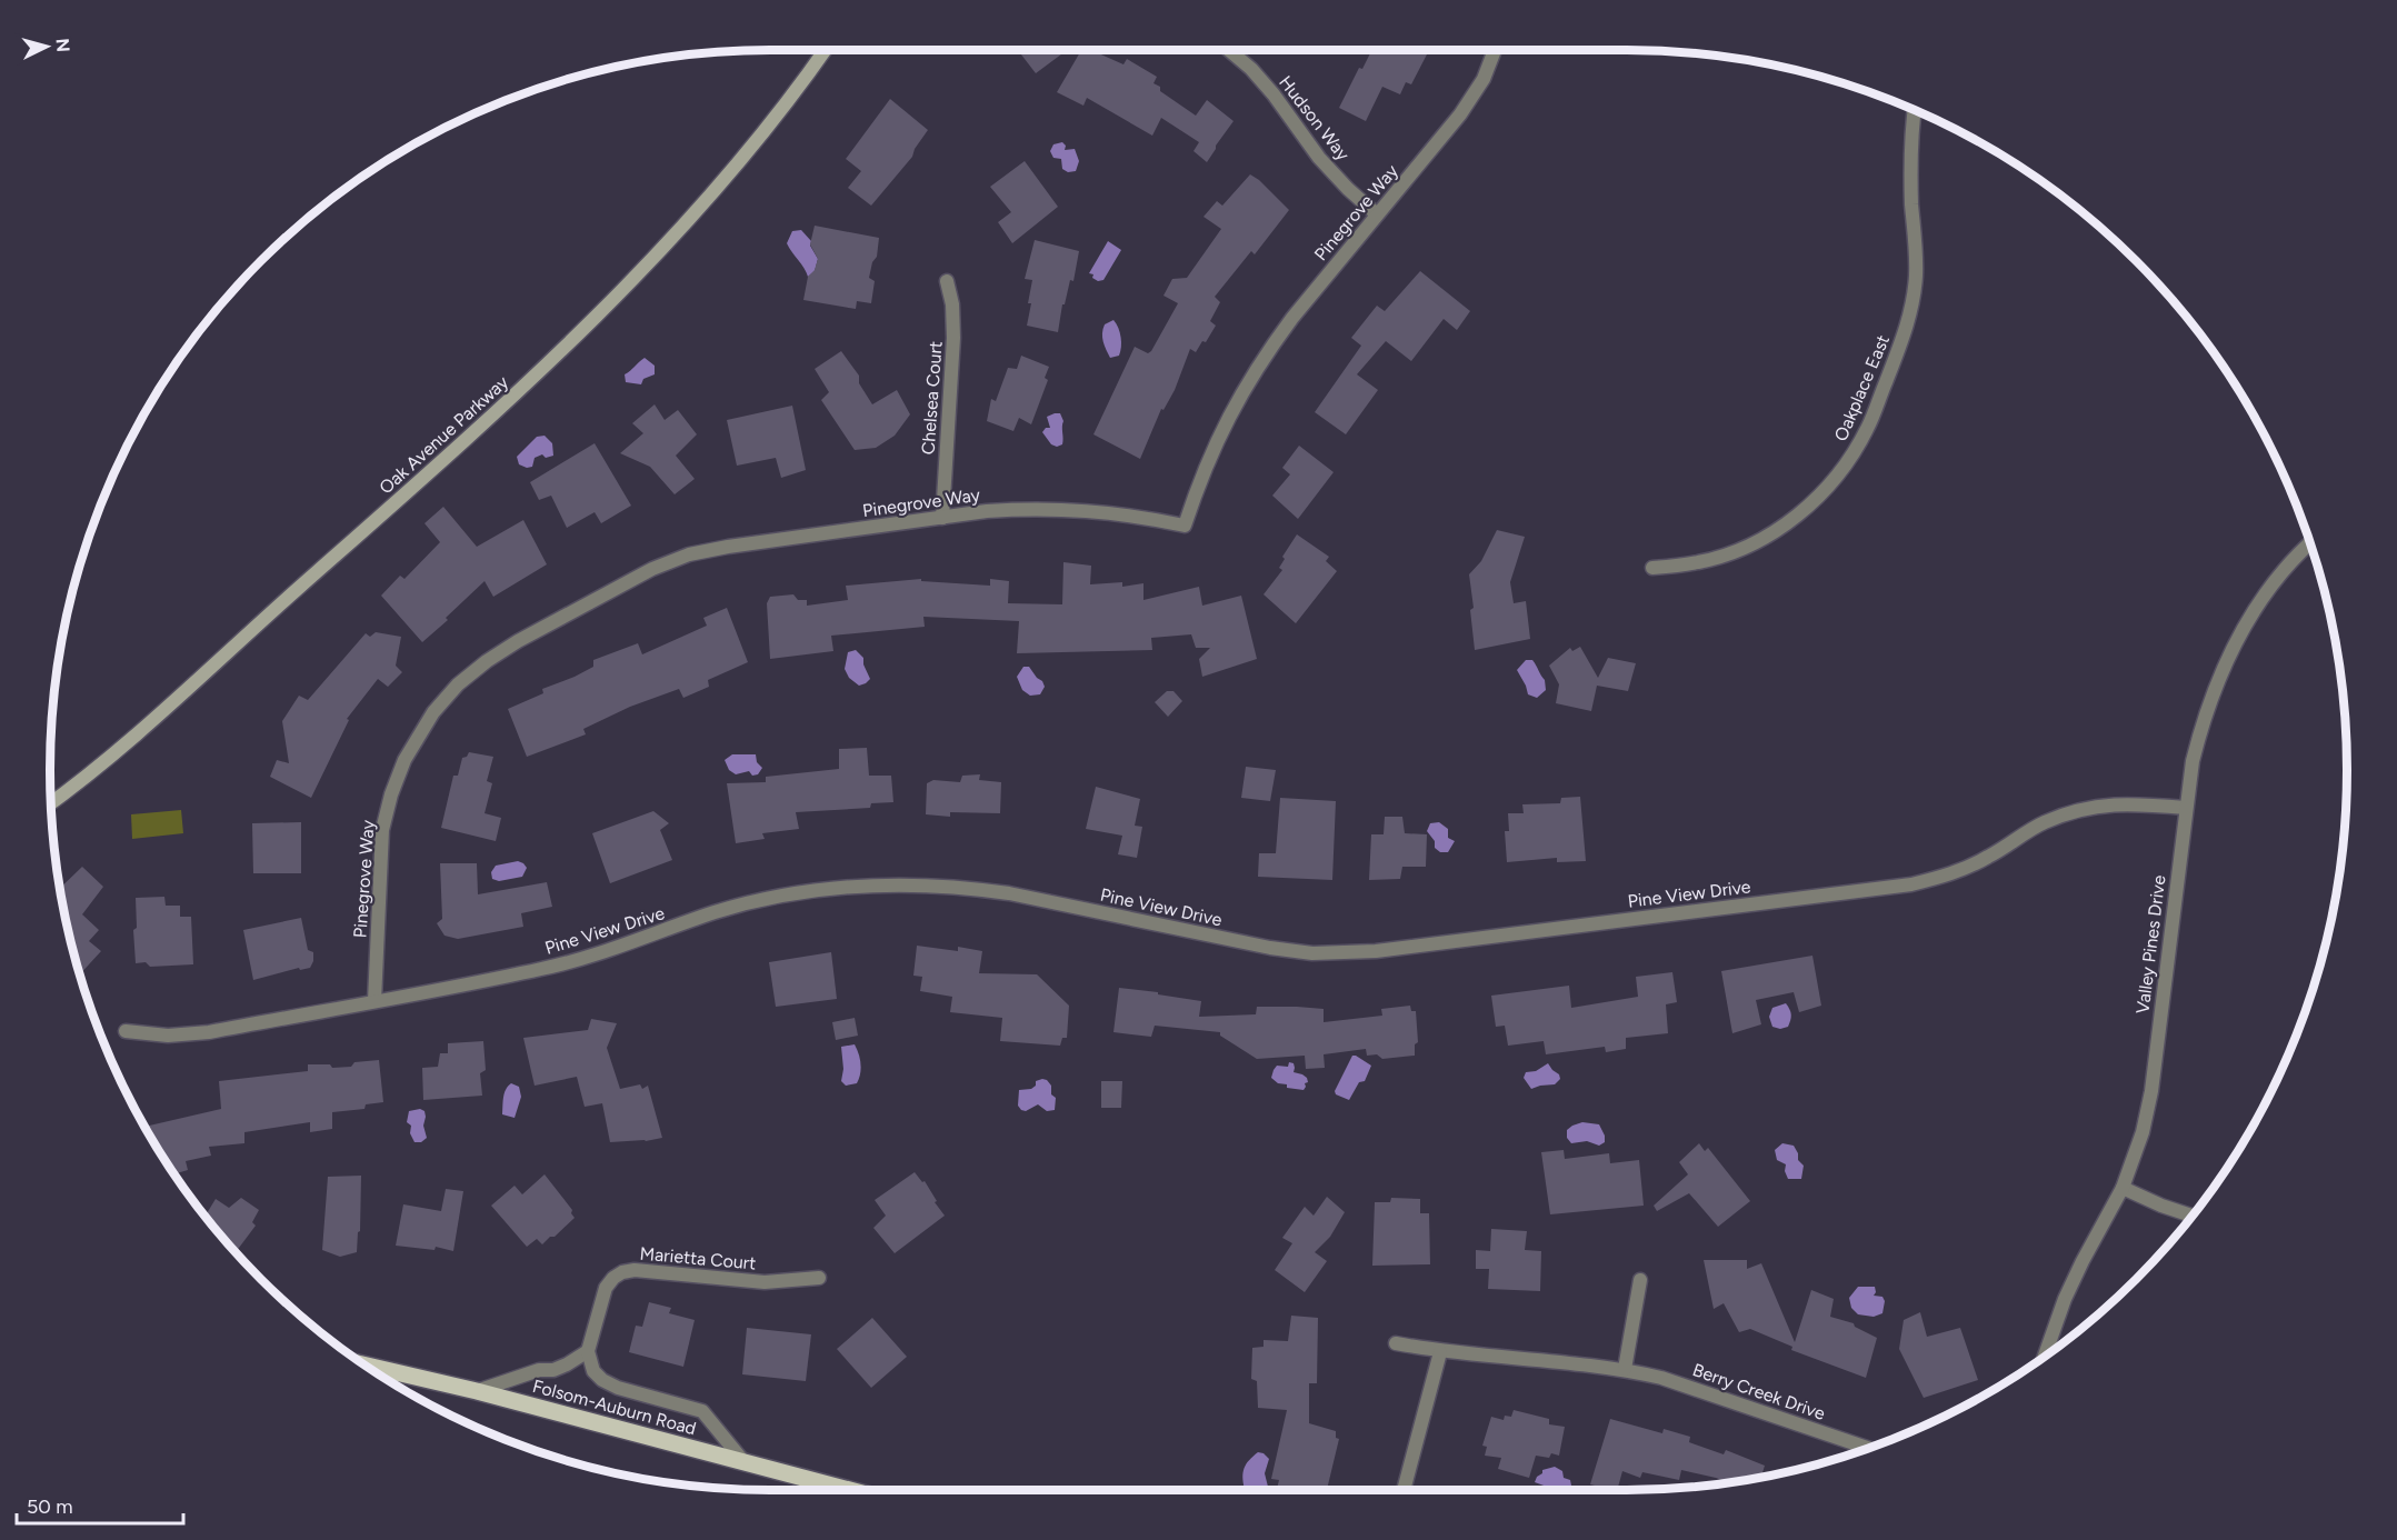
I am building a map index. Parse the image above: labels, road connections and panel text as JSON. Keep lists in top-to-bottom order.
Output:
{
  "streets": {
    "main road": ["Oak Avenue Parkway", "Folsom-Auburn Road"],
    "street": [
      "Hudson Way",
      "Pinegrove Way",
      "Oakplace East",
      "Chelsea Court",
      "Pine View Drive",
      "Valley Pines Drive",
      "Marietta Court",
      "Berry Creek Drive"
    ]
  },
  "crossings": [
    ["Hudson Way", "Pinegrove Way"],
    ["Pinegrove Way", "Chelsea Court"],
    ["Pinegrove Way", "Pine View Drive"],
    ["Pine View Drive", "Valley Pines Drive"]
  ],
  "scale_bar": "50 m",
  "north": "right"
}
